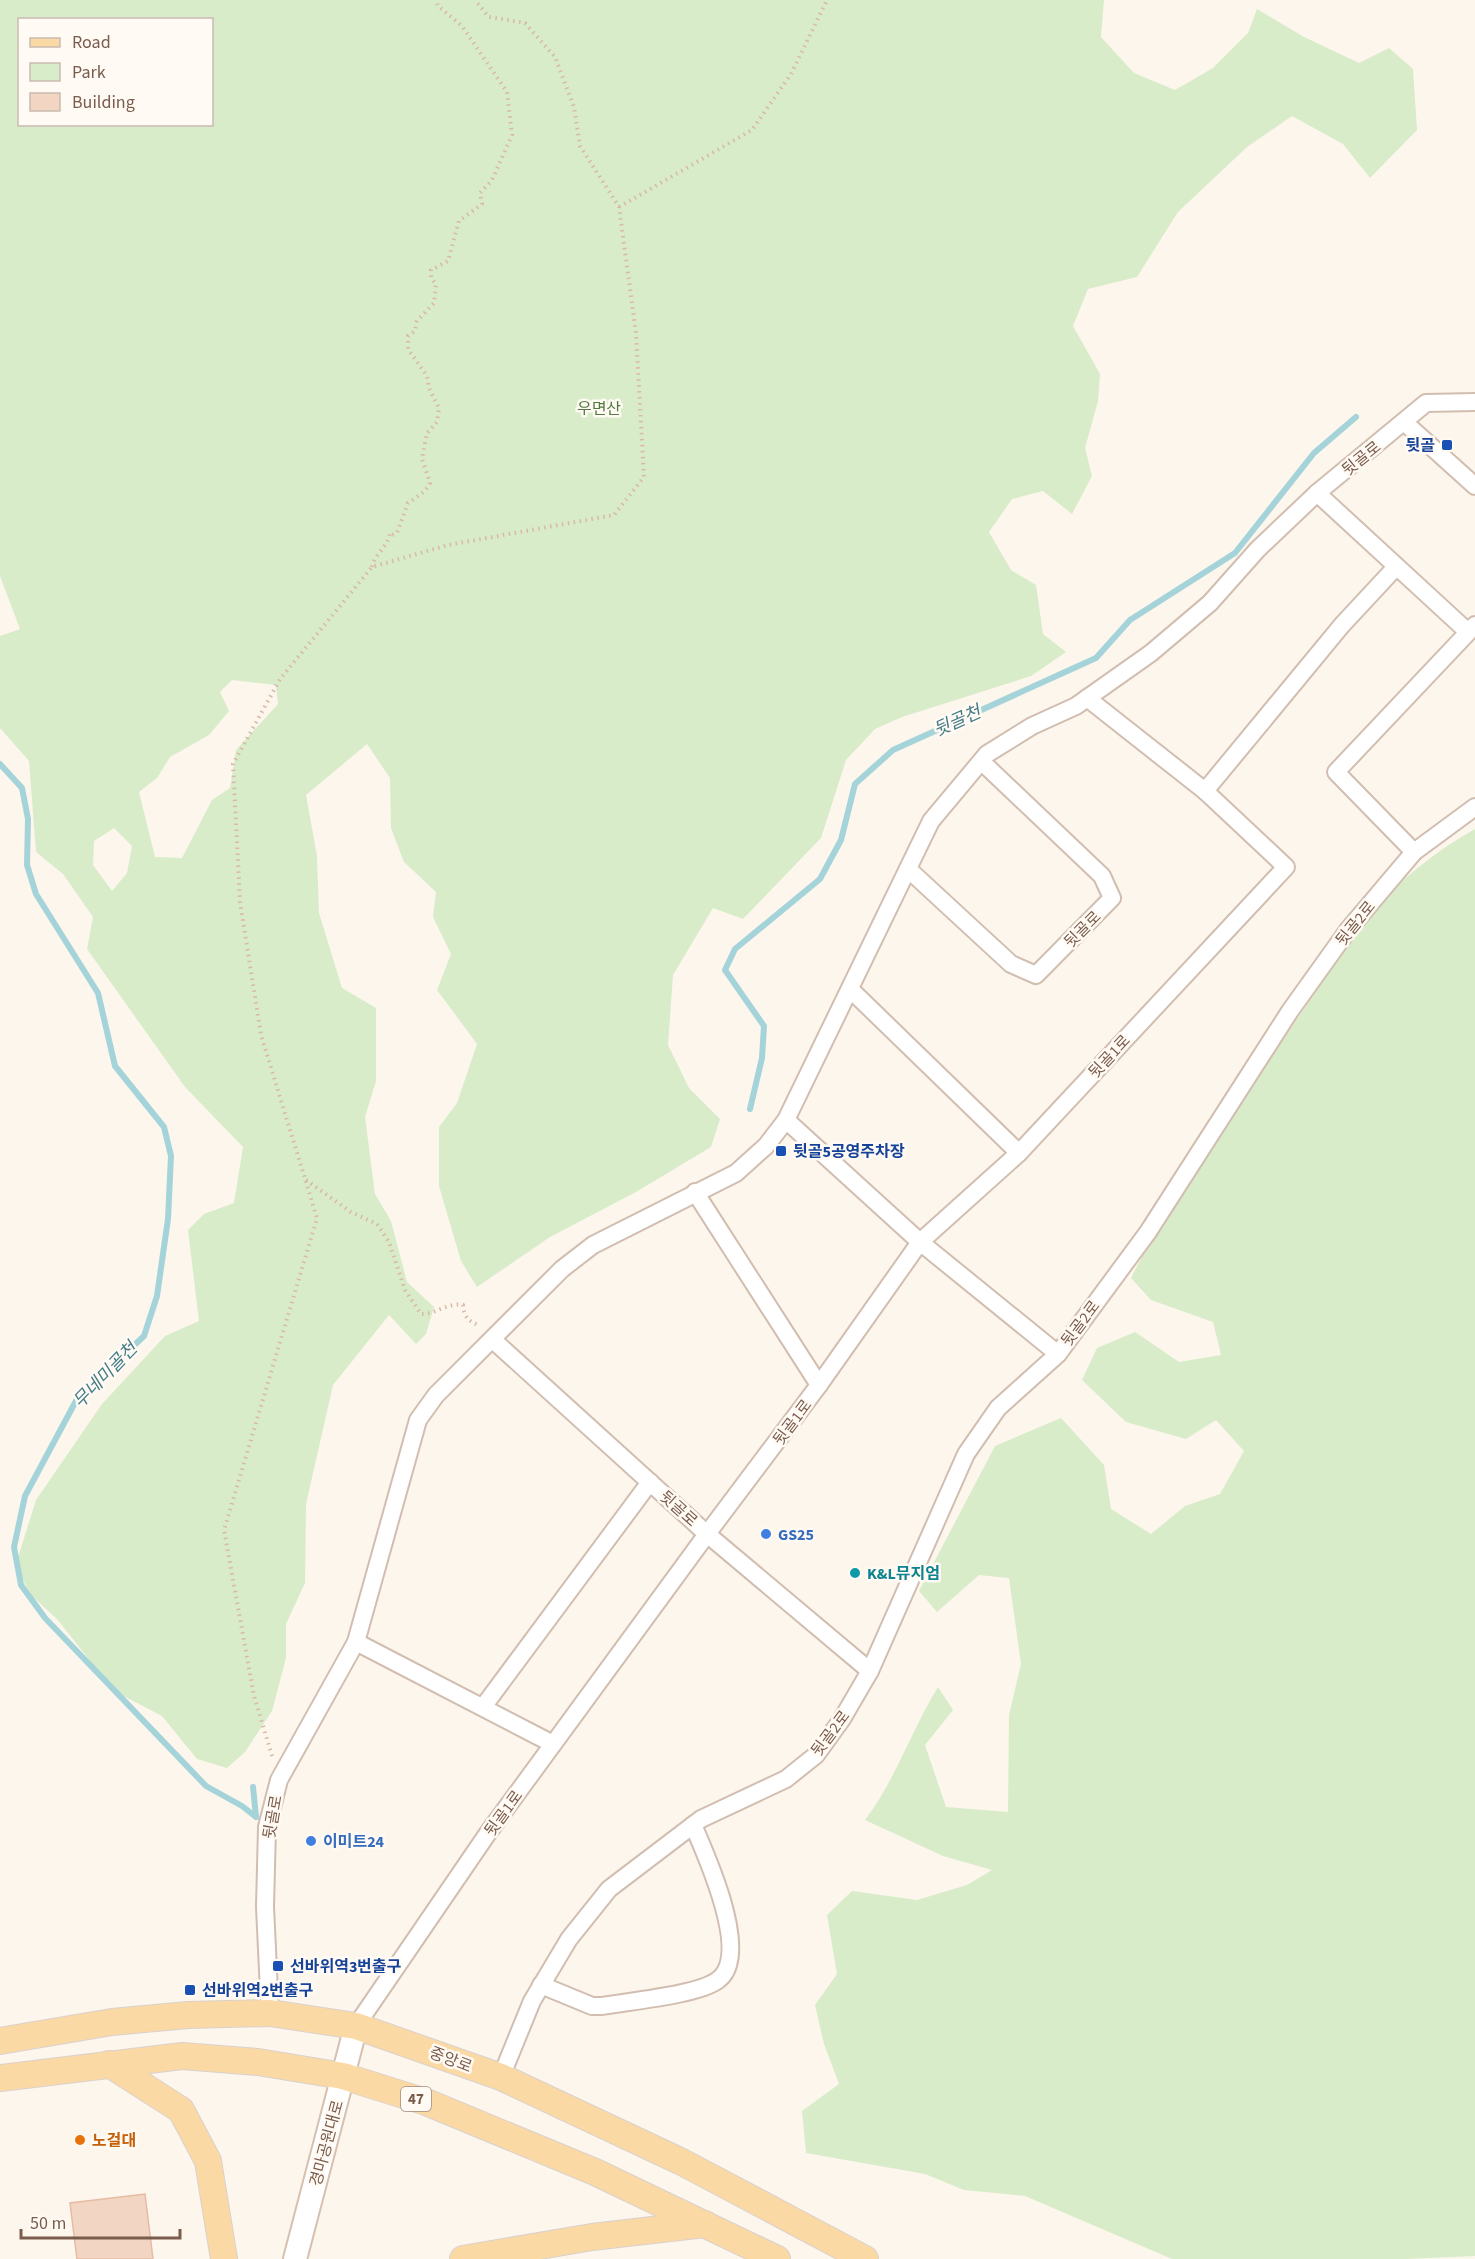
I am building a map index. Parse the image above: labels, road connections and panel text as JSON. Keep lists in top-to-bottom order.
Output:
{
  "streets": {
    "main road": ["중앙로", "47"],
    "street": [
      "뒷골로",
      "뒷골2로",
      "뒷골1로",
      "경마공원대로"
    ]
  },
  "crossings": [
    ["뒷골로", "뒷골2로"],
    ["뒷골로", "뒷골1로"],
    ["뒷골로", "중앙로"],
    ["뒷골2로", "중앙로"],
    ["뒷골1로", "중앙로"],
    ["뒷골1로", "경마공원대로"],
    ["중앙로", "경마공원대로"],
    ["47", "경마공원대로"]
  ],
  "water": ["뒷골천", "무네미골천"],
  "parks": ["우면산"],
  "places": {
    "transit": [
      "뒷골",
      "뒷골5공영주차장",
      "선바위역3번출구",
      "선바위역2번출구"
    ],
    "other": [
      "GS25",
      "K&L뮤지엄",
      "이미트24",
      "노걸대"
    ]
  },
  "legend": ["Road", "Park", "Building"],
  "scale_bar": "50 m"
}
